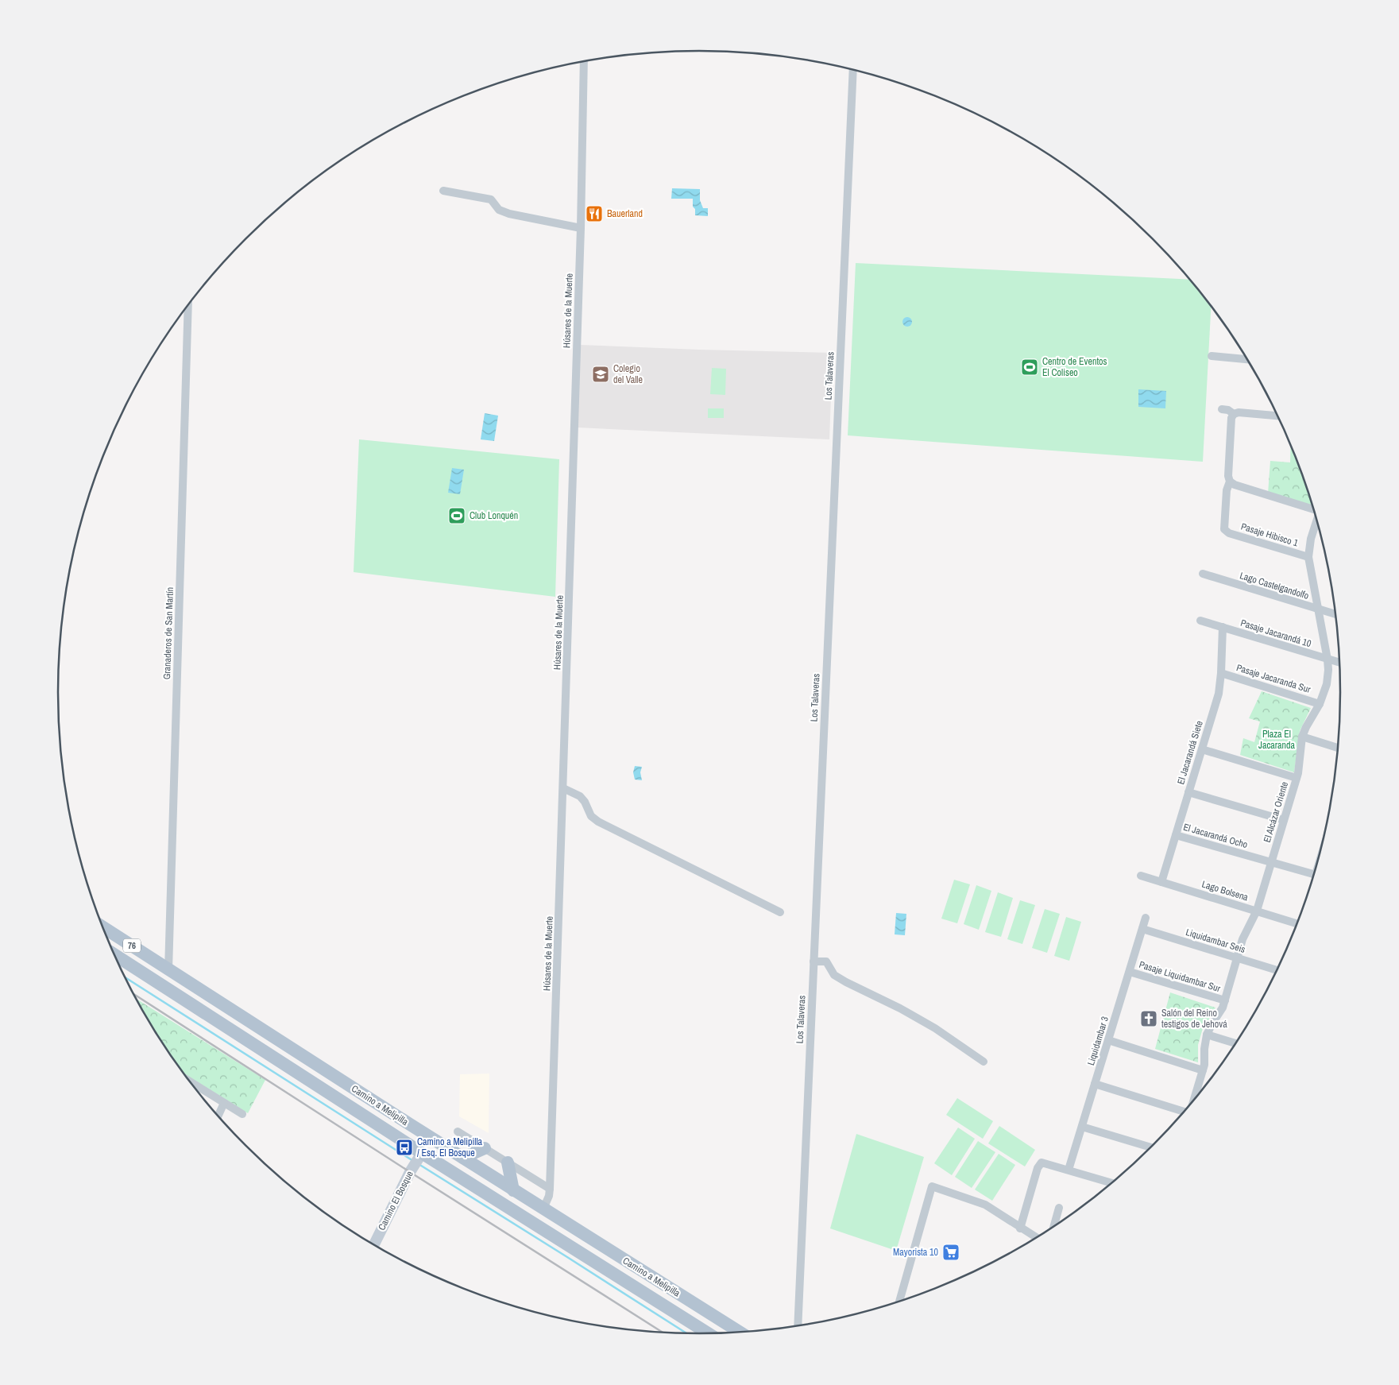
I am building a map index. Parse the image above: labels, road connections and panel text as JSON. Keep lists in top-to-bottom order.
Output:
{
  "streets": {
    "main road": ["76", "Camino a Melipilla"],
    "street": [
      "Húsares de la Muerte",
      "Los Talaveras",
      "Pasaje Hibisco 1",
      "Lago Castelgandolfo",
      "Granaderos de San Martín",
      "Pasaje Jacarandá 10",
      "Pasaje Jacaranda Sur",
      "El Jacarandá Siete",
      "El Alcázar Oriente",
      "El Jacarandá Ocho",
      "Lago Bolsena",
      "Liquidambar Seis",
      "Pasaje Liquidambar Sur",
      "Liquidambar 3",
      "Camino El Bosque"
    ]
  },
  "crossings": [
    ["Húsares de la Muerte", "Camino a Melipilla"],
    ["Pasaje Hibisco 1", "El Alcázar Oriente"],
    ["Lago Castelgandolfo", "El Alcázar Oriente"],
    ["Granaderos de San Martín", "Camino a Melipilla"],
    ["Pasaje Jacarandá 10", "El Jacarandá Siete"],
    ["Pasaje Jacarandá 10", "El Alcázar Oriente"],
    ["Pasaje Jacaranda Sur", "El Jacarandá Siete"],
    ["Pasaje Jacaranda Sur", "El Alcázar Oriente"],
    ["El Jacarandá Siete", "El Jacarandá Ocho"],
    ["El Jacarandá Siete", "Lago Bolsena"],
    ["El Alcázar Oriente", "El Jacarandá Ocho"],
    ["El Alcázar Oriente", "Lago Bolsena"],
    ["El Alcázar Oriente", "Liquidambar Seis"],
    ["El Alcázar Oriente", "Pasaje Liquidambar Sur"],
    ["Liquidambar Seis", "Liquidambar 3"],
    ["Pasaje Liquidambar Sur", "Liquidambar 3"],
    ["Camino a Melipilla", "Camino El Bosque"]
  ],
  "parks": ["Plaza El Jacaranda"],
  "places": {
    "restaurant": ["Bauerland"],
    "sports": ["Centro de Eventos El Coliseo", "Club Lonquén"],
    "school or university": ["Colegio del Valle"],
    "church": ["Salón del Reino testigos de Jehová"],
    "bus stop": ["Camino a Melipilla / Esq. El Bosque"],
    "supermarket": ["Mayorista 10"]
  }
}
